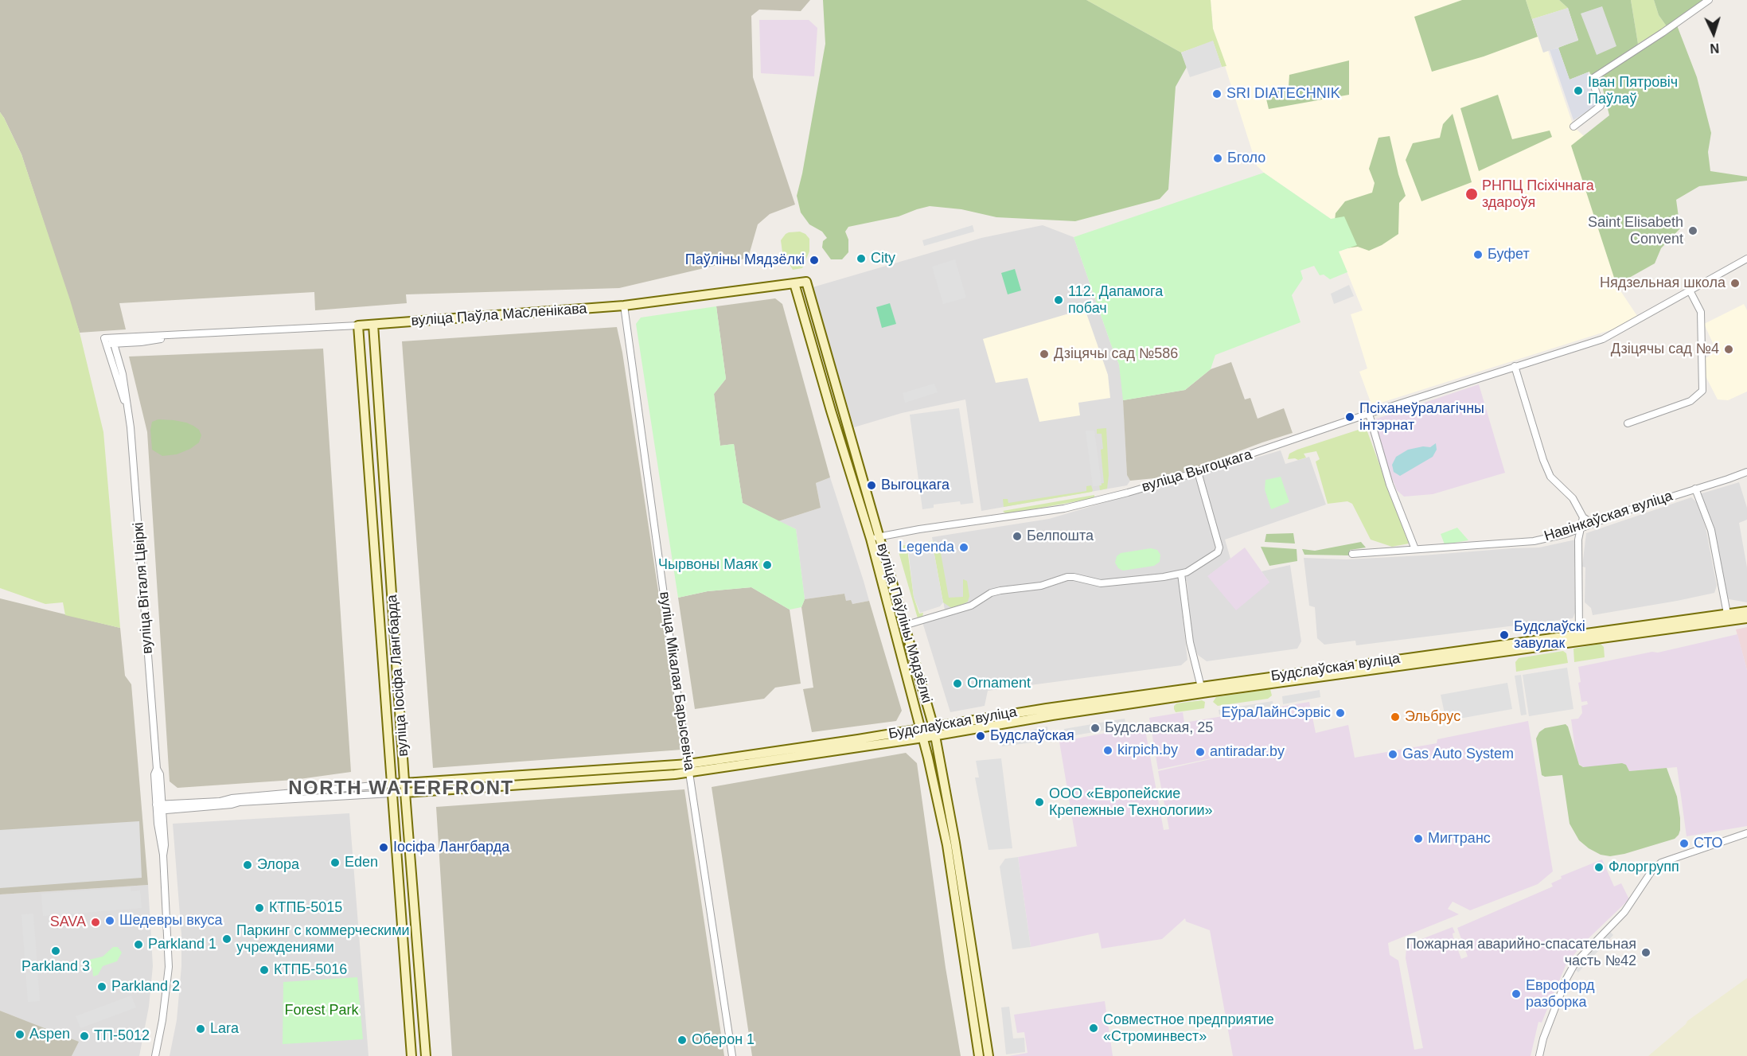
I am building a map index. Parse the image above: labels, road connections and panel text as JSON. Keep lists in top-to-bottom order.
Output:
{
  "streets": {
    "street": [
      "вуліца Паўла Масленікава",
      "вуліца Выгоцкага",
      "Навінкаўская вуліца",
      "вуліца Віталя Цвіркі",
      "вуліца Паўліны Мядзёлкі",
      "Будслаўская вуліца",
      "вуліца Іосіфа Лангбарда",
      "вуліца Мікалая Барысевіча"
    ]
  },
  "crossings": [
    ["вуліца Паўла Масленікава", "вуліца Віталя Цвіркі"],
    ["вуліца Паўла Масленікава", "вуліца Паўліны Мядзёлкі"],
    ["вуліца Паўла Масленікава", "вуліца Іосіфа Лангбарда"],
    ["вуліца Паўла Масленікава", "вуліца Мікалая Барысевіча"],
    ["вуліца Выгоцкага", "вуліца Паўліны Мядзёлкі"],
    ["вуліца Віталя Цвіркі", "Будслаўская вуліца"],
    ["вуліца Паўліны Мядзёлкі", "Будслаўская вуліца"],
    ["Будслаўская вуліца", "вуліца Іосіфа Лангбарда"],
    ["Будслаўская вуліца", "вуліца Мікалая Барысевіча"]
  ],
  "districts": ["NORTH WATERFRONT"],
  "parks": ["Forest Park"],
  "places": [
    "Іван Пятровіч Паўлаў",
    "SRI DIATECHNIK",
    "Бголо",
    "РНПЦ Псіхічнага здароўя",
    "Saint Elisabeth Convent",
    "Буфет",
    "City",
    "Паўліны Мядзёлкі",
    "Нядзельная школа",
    "112. Дапамога побач",
    "Дзіцячы сад №4",
    "Дзіцячы сад №586",
    "Псіханеўралагічны інтэрнат",
    "Выгоцкага",
    "Белпошта",
    "Legenda",
    "Чырвоны Маяк",
    "Будслаўскі завулак",
    "Ornament",
    "ЕўраЛайнСэрвіс",
    "Эльбрус",
    "Будславская, 25",
    "Будслаўская",
    "kirpich.by",
    "antiradar.by",
    "Gas Auto System",
    "ООО «Европейские Крепежные Технологии»",
    "Мигтранс",
    "СТО",
    "Іосіфа Лангбарда",
    "Eden",
    "Элора",
    "Флоргрупп",
    "КТПБ-5015",
    "Шедевры вкуса",
    "SAVA",
    "Паркинг с коммерческими учреждениями",
    "Parkland 1",
    "Parkland 3",
    "Пожарная аварийно-спасательная часть №42",
    "КТПБ-5016",
    "Parkland 2",
    "Еврофорд разборка",
    "Совместное предприятие «Строминвест»",
    "Lara",
    "Aspen",
    "ТП-5012",
    "Оберон 1"
  ],
  "north": "bottom"
}
